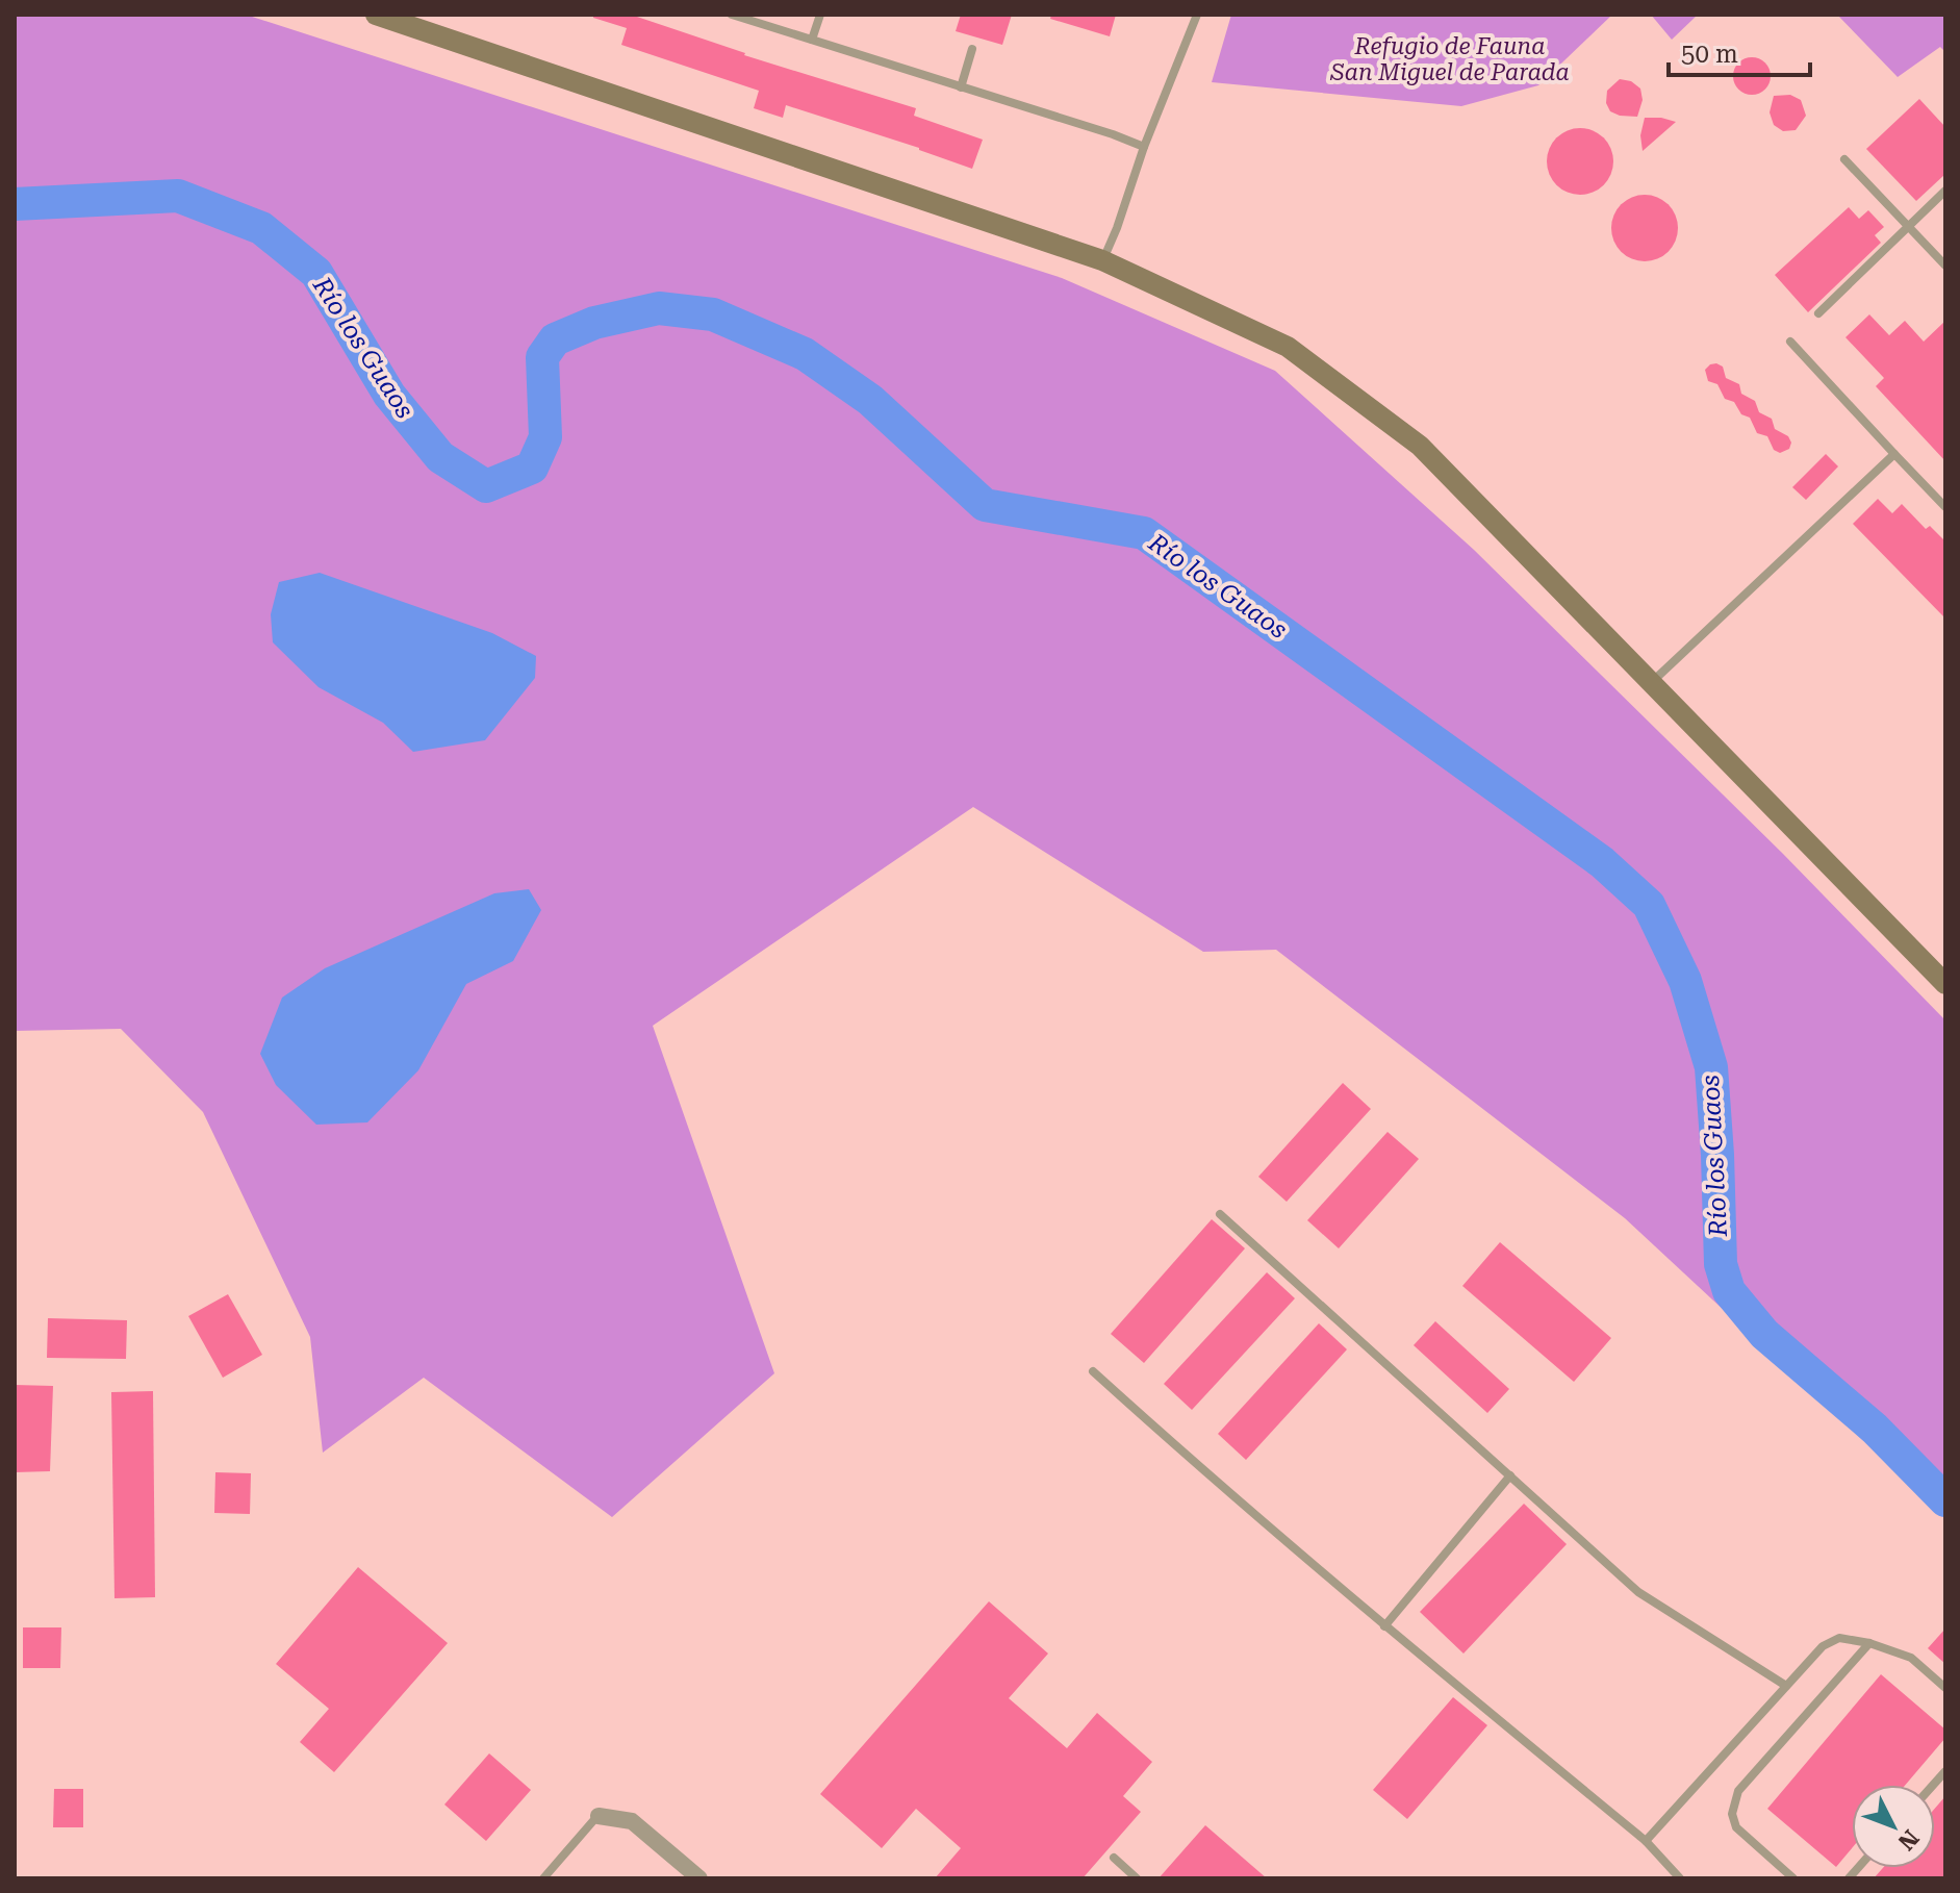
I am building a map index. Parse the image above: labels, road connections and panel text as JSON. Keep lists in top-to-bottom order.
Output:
{
  "water": ["Río los Guaos"],
  "parks": ["Refugio de Fauna San Miguel de Parada"],
  "scale_bar": "50 m",
  "north": "bottom right"
}
